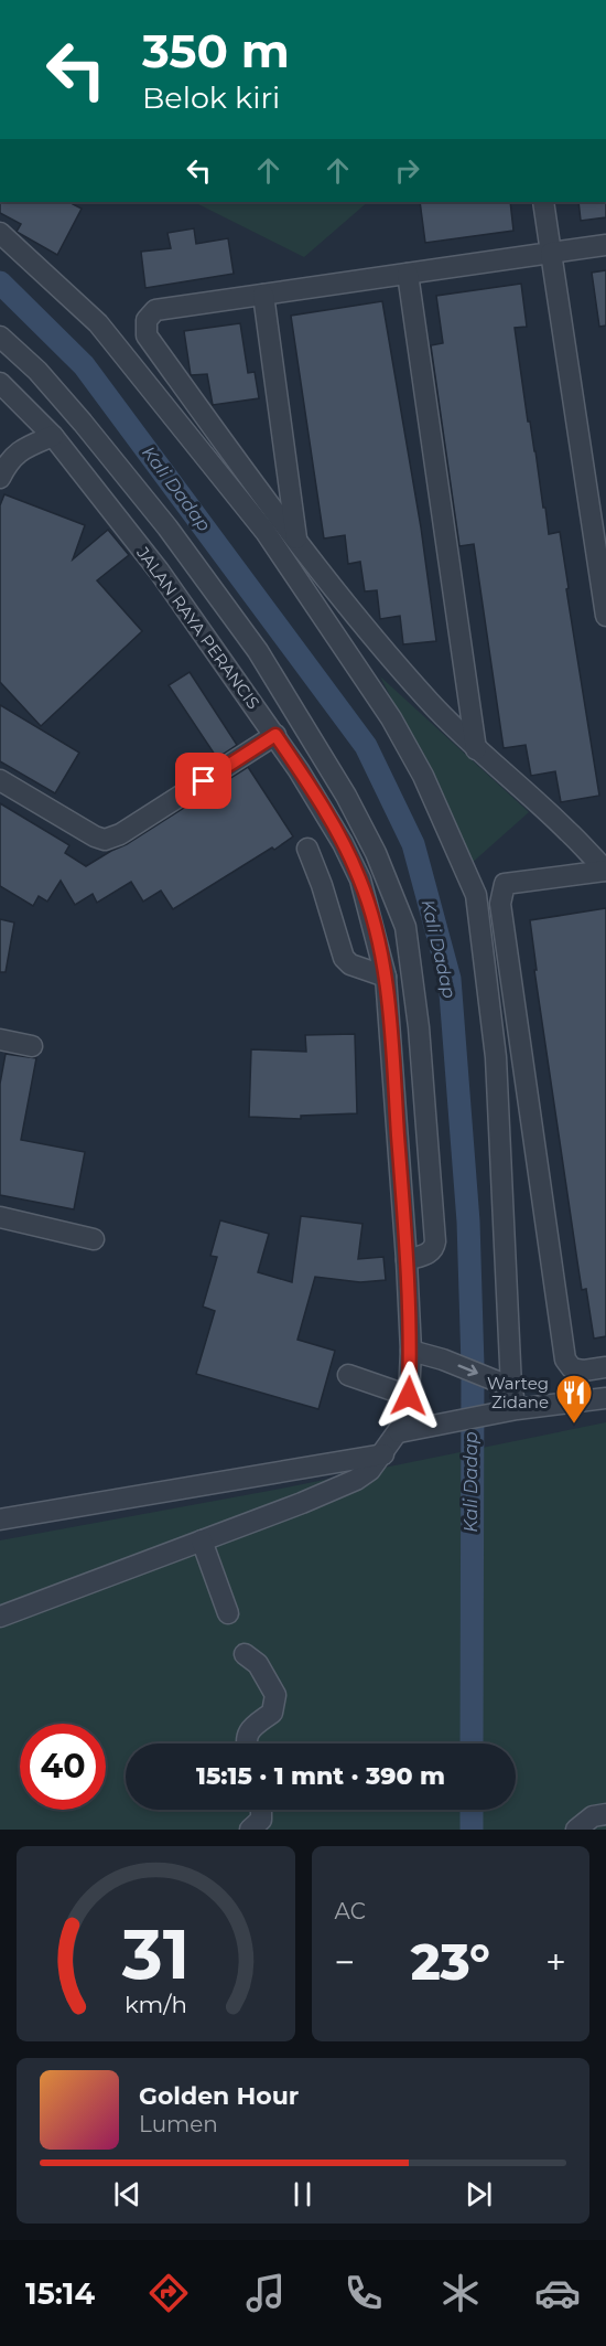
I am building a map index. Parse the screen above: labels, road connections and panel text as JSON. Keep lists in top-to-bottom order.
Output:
{
  "streets": {
    "street": ["JALAN RAYA PERANCIS"]
  },
  "water": ["Kali Dadap"],
  "places": {
    "restaurant": ["Warteg Zidane"]
  },
  "page": {
    "turn": ["350 m", "Belok kiri"],
    "limit": "40",
    "trip": "15:15 · 1 mnt · 390 m",
    "tile": "AC",
    "heat": ["−", "23°", "+"],
    "song": ["Golden Hour", "Lumen"],
    "tabs": "15:14",
    "gauge": ["31", "km/h"]
  }
}
